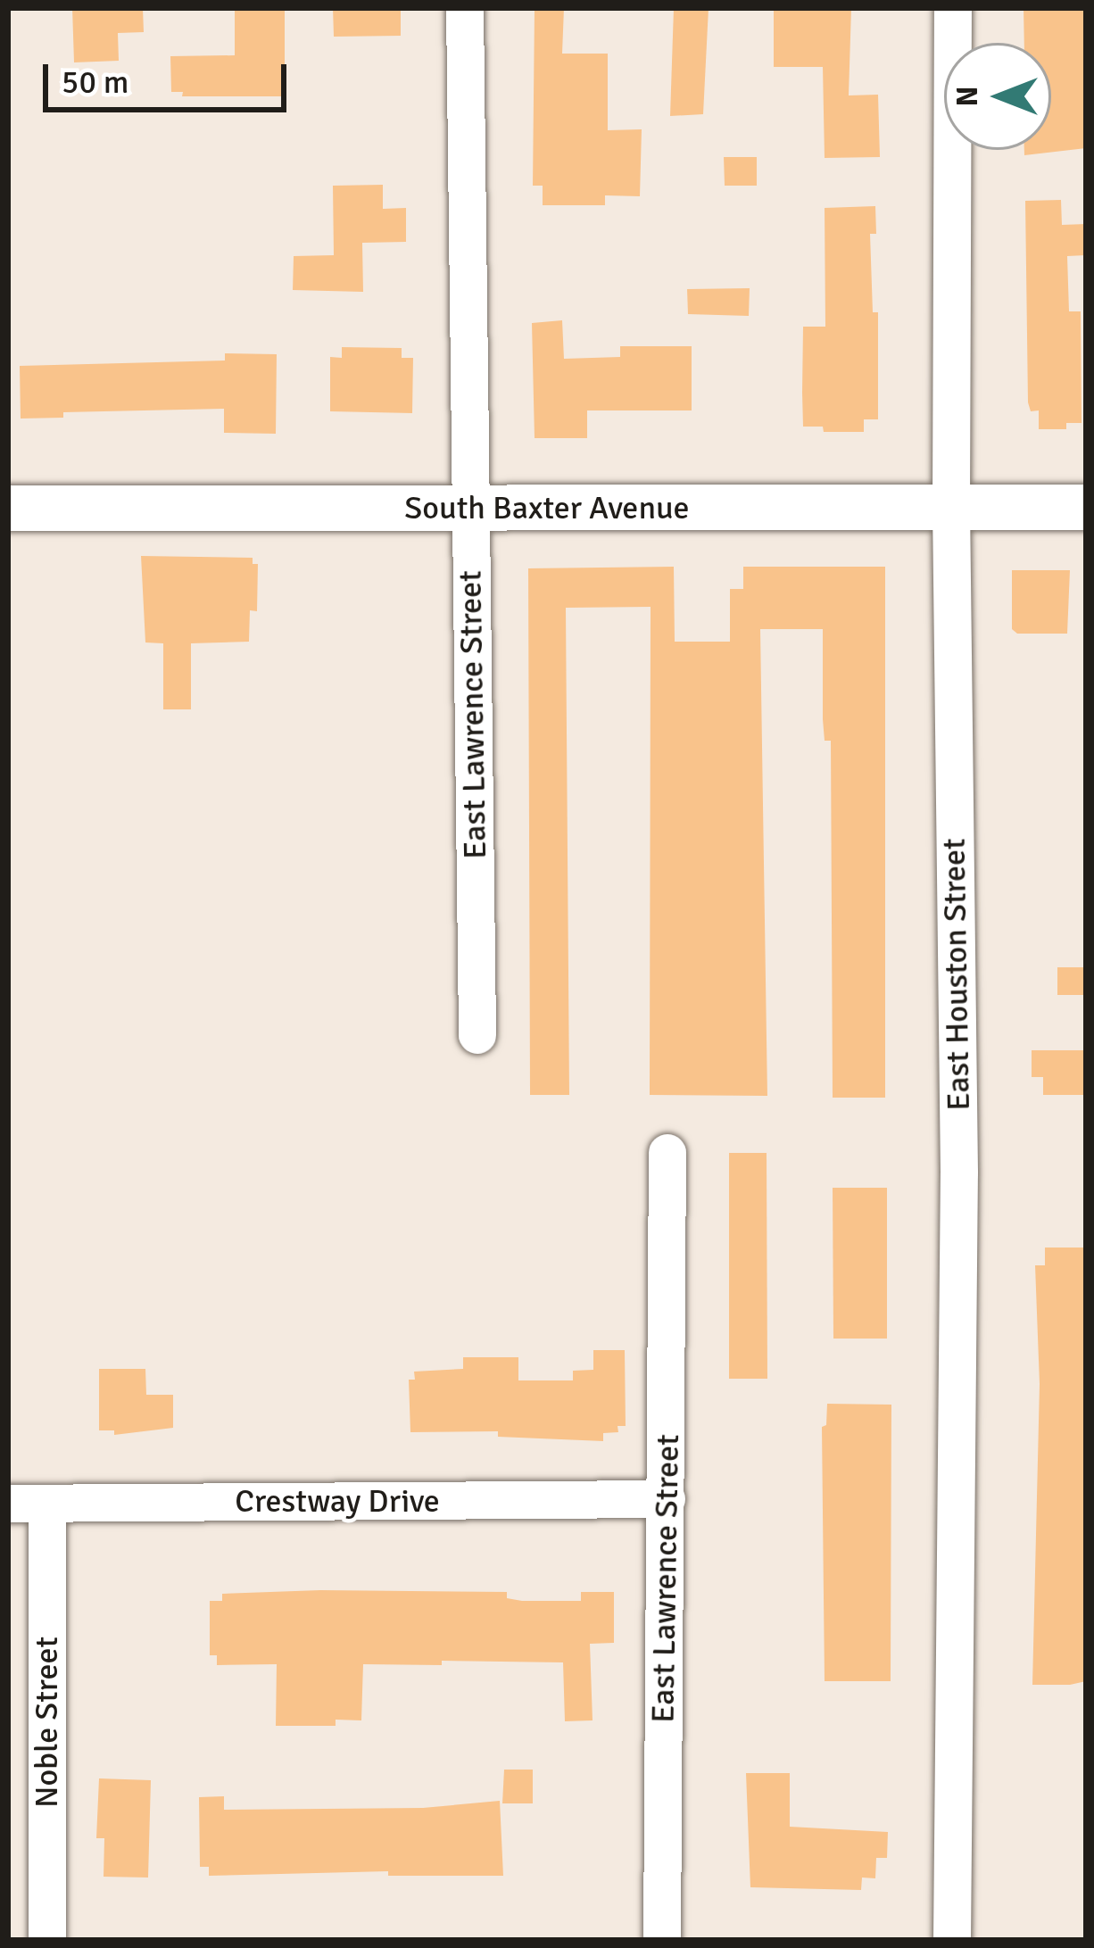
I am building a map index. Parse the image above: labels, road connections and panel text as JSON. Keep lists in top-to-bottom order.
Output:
{
  "streets": {
    "street": [
      "South Baxter Avenue",
      "East Lawrence Street",
      "East Houston Street",
      "Crestway Drive",
      "Noble Street"
    ]
  },
  "crossings": [
    ["South Baxter Avenue", "East Lawrence Street"],
    ["South Baxter Avenue", "East Houston Street"],
    ["East Lawrence Street", "Crestway Drive"],
    ["Crestway Drive", "Noble Street"]
  ],
  "scale_bar": "50 m",
  "north": "left"
}
